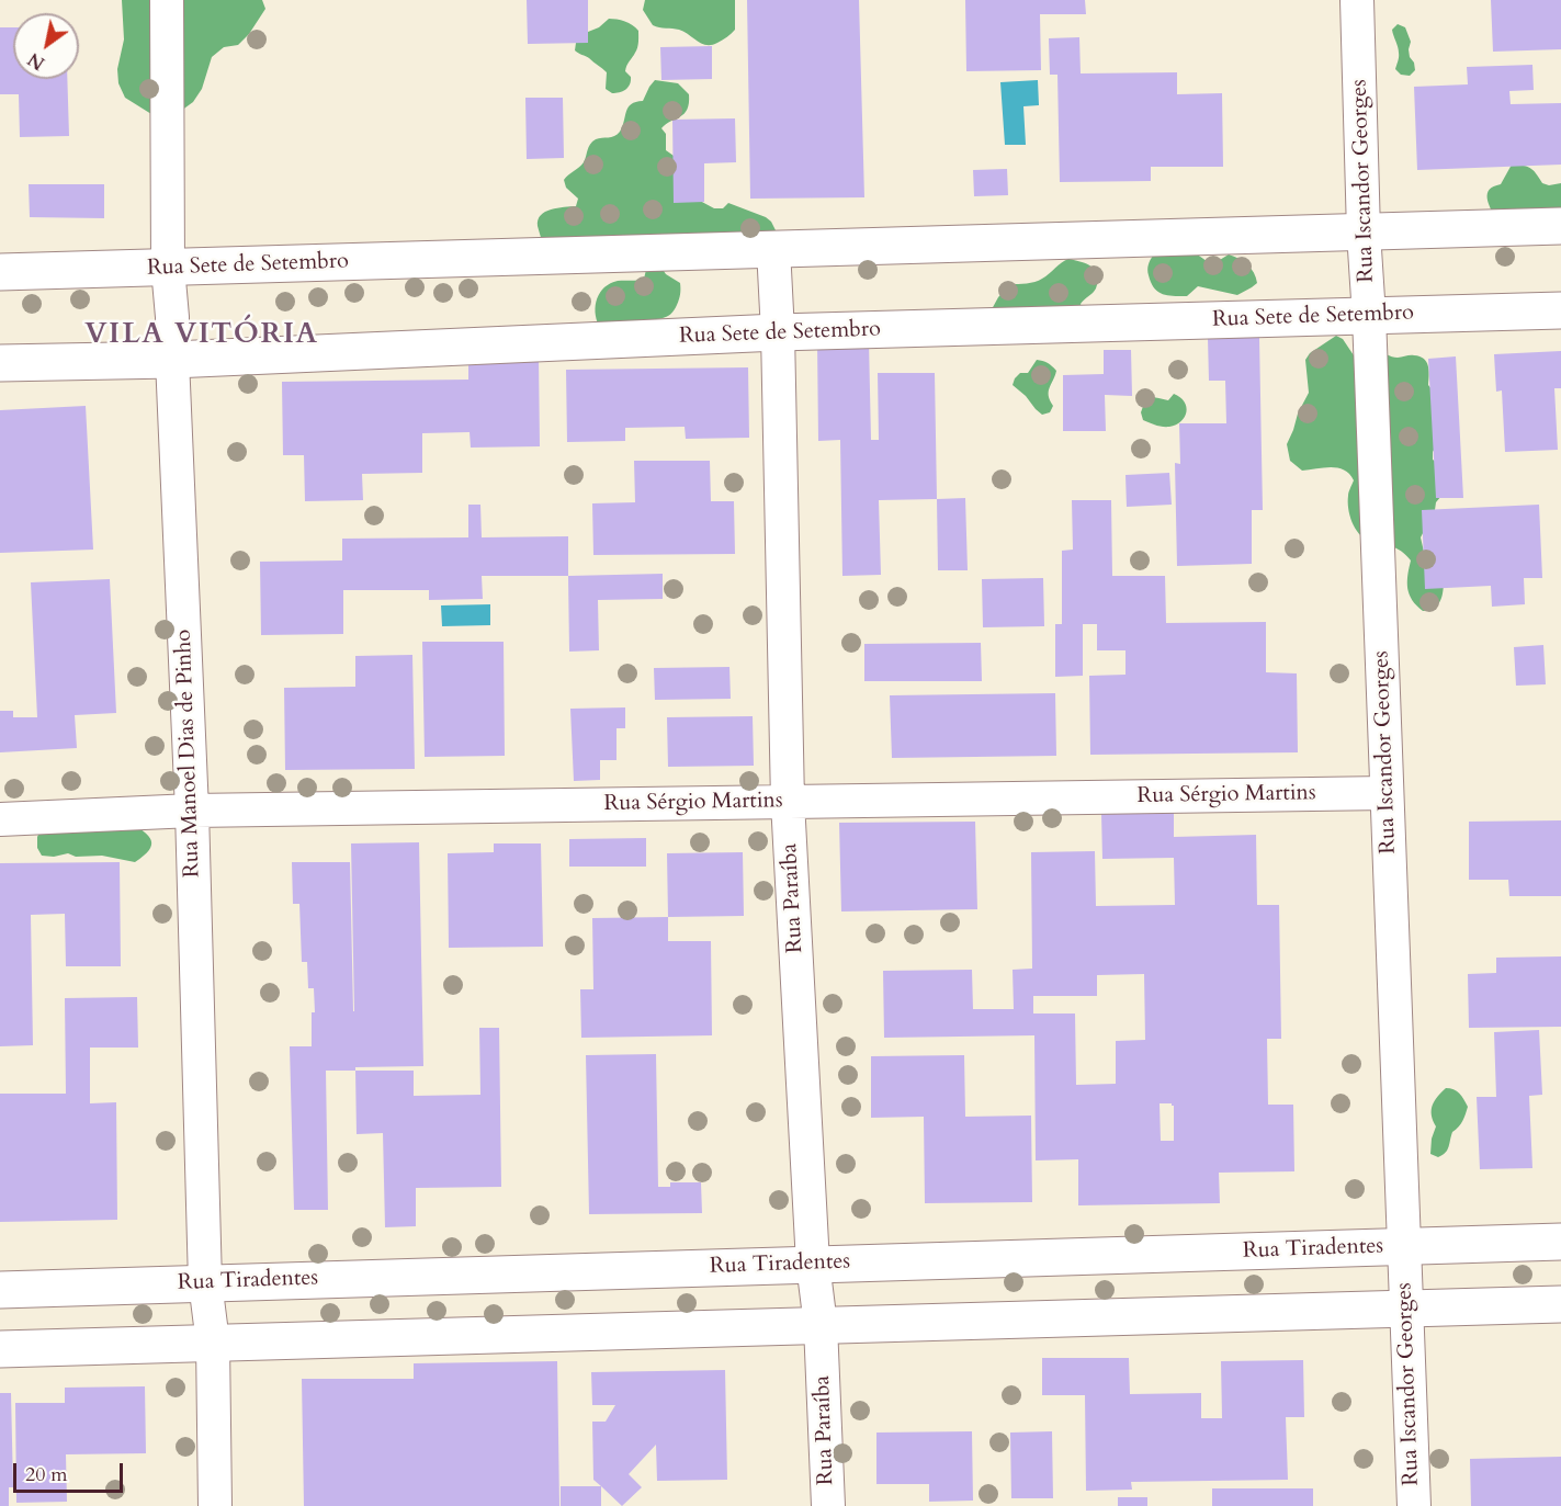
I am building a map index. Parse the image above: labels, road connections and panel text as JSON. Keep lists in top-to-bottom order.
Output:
{
  "streets": {
    "main road": ["Rua Sete de Setembro", "Rua Tiradentes"],
    "street": [
      "Rua Iscandor Georges",
      "Rua Manoel Dias de Pinho",
      "Rua Sérgio Martins",
      "Rua Paraíba"
    ]
  },
  "crossings": [
    ["Rua Iscandor Georges", "Rua Sete de Setembro"],
    ["Rua Iscandor Georges", "Rua Sérgio Martins"],
    ["Rua Iscandor Georges", "Rua Tiradentes"],
    ["Rua Sete de Setembro", "Rua Manoel Dias de Pinho"],
    ["Rua Sete de Setembro", "Rua Paraíba"],
    ["Rua Manoel Dias de Pinho", "Rua Sérgio Martins"],
    ["Rua Manoel Dias de Pinho", "Rua Tiradentes"],
    ["Rua Sérgio Martins", "Rua Paraíba"],
    ["Rua Paraíba", "Rua Tiradentes"]
  ],
  "districts": ["VILA VITÓRIA"],
  "scale_bar": "20 m",
  "north": "bottom left"
}
